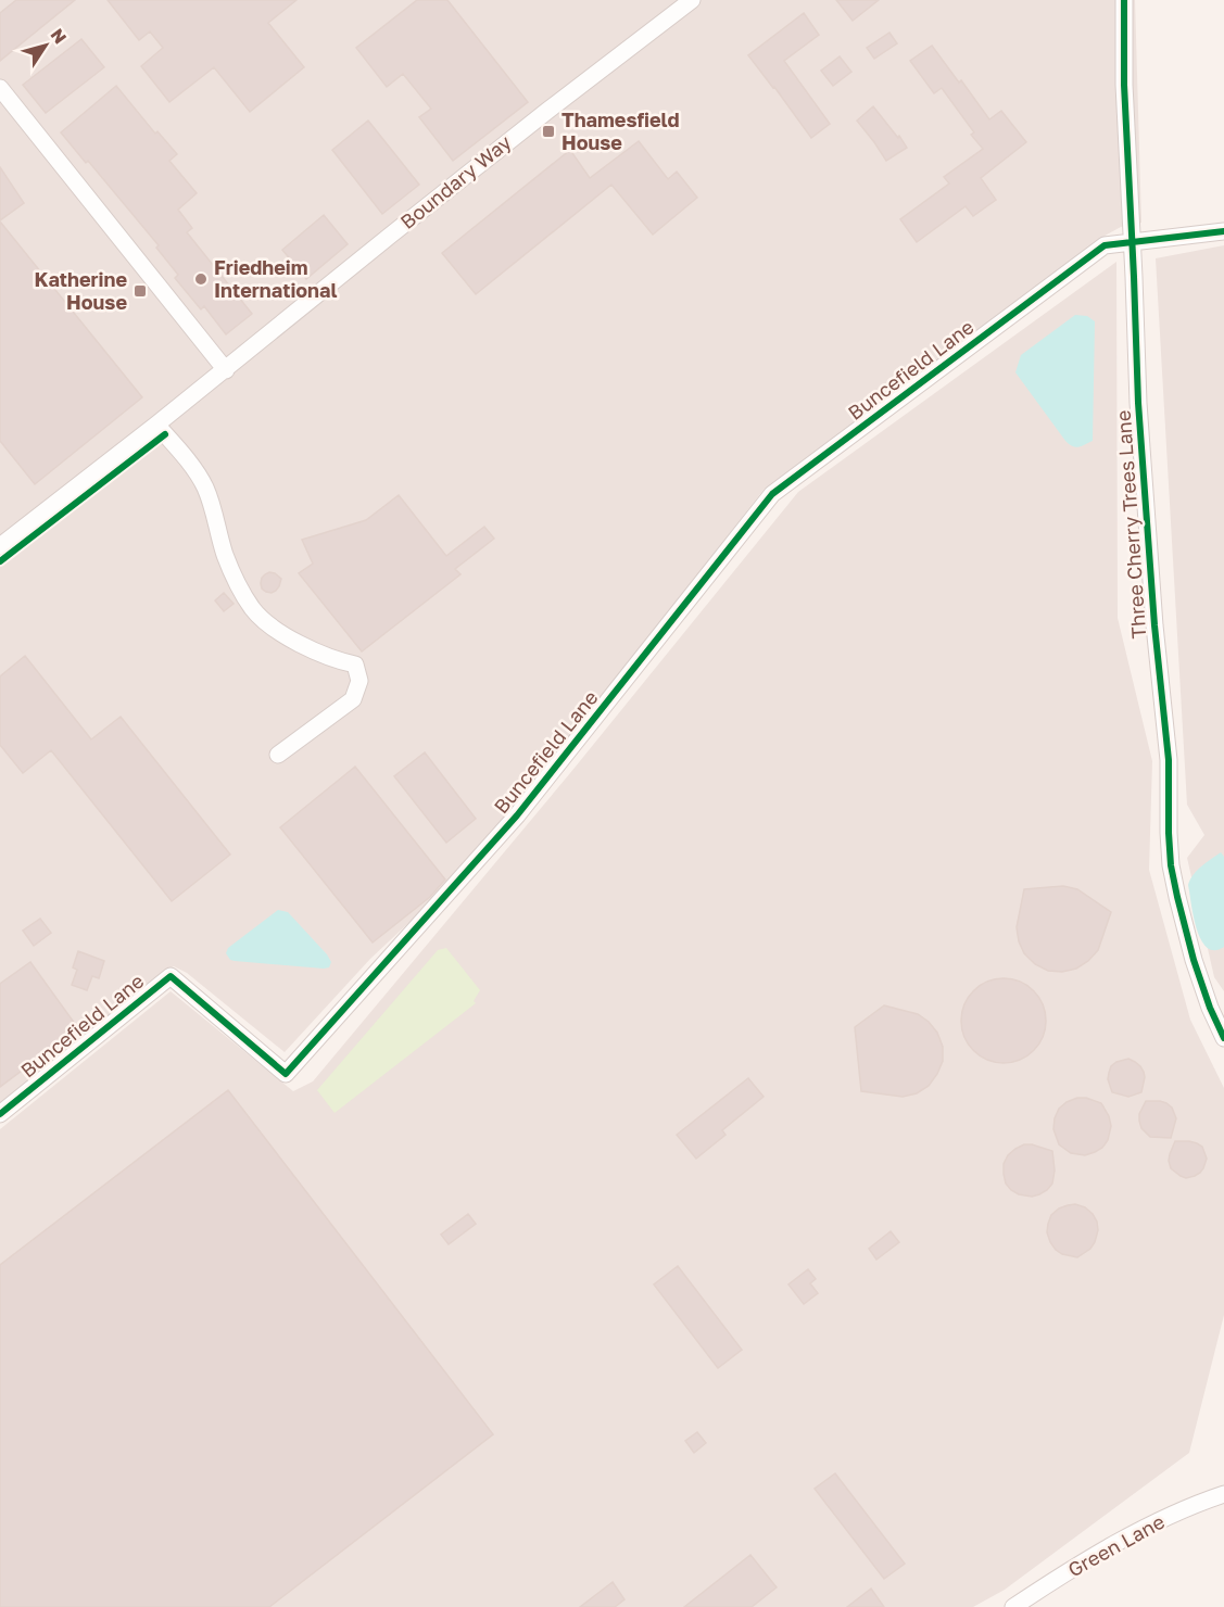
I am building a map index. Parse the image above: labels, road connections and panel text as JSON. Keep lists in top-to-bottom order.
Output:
{
  "streets": {
    "street": [
      "Boundary Way",
      "Buncefield Lane",
      "Three Cherry Trees Lane",
      "Green Lane"
    ]
  },
  "crossings": [
    ["Buncefield Lane", "Three Cherry Trees Lane"]
  ],
  "places": {
    "transit": ["Thamesfield House", "Katherine House"],
    "other": ["Friedheim International"]
  },
  "north": "top right"
}
